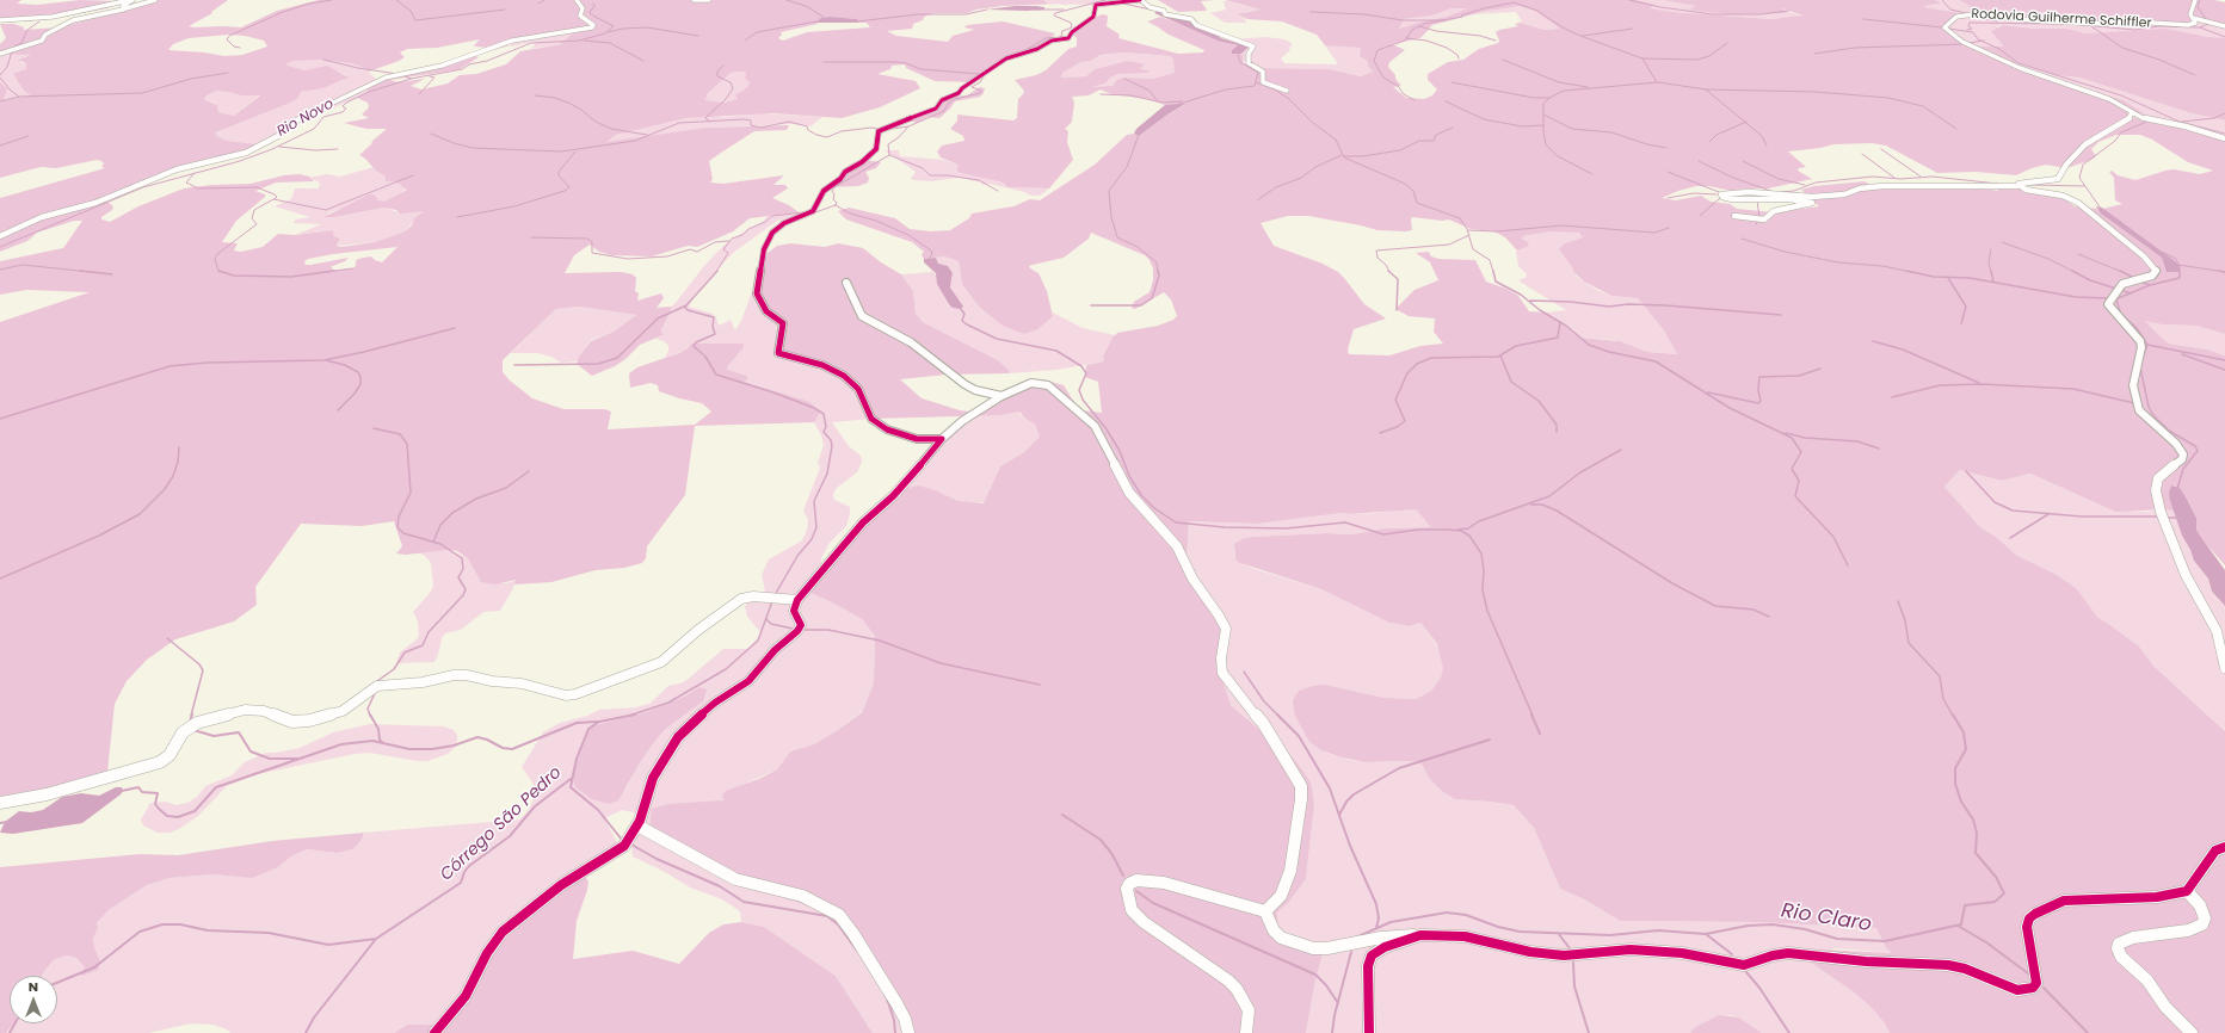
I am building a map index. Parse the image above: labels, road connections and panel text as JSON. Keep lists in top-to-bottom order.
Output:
{
  "streets": {
    "street": ["Rodovia Guilherme Schiffler"]
  },
  "water": ["Rio Novo", "Córrego São Pedro", "Rio Claro"],
  "north": "top"
}
